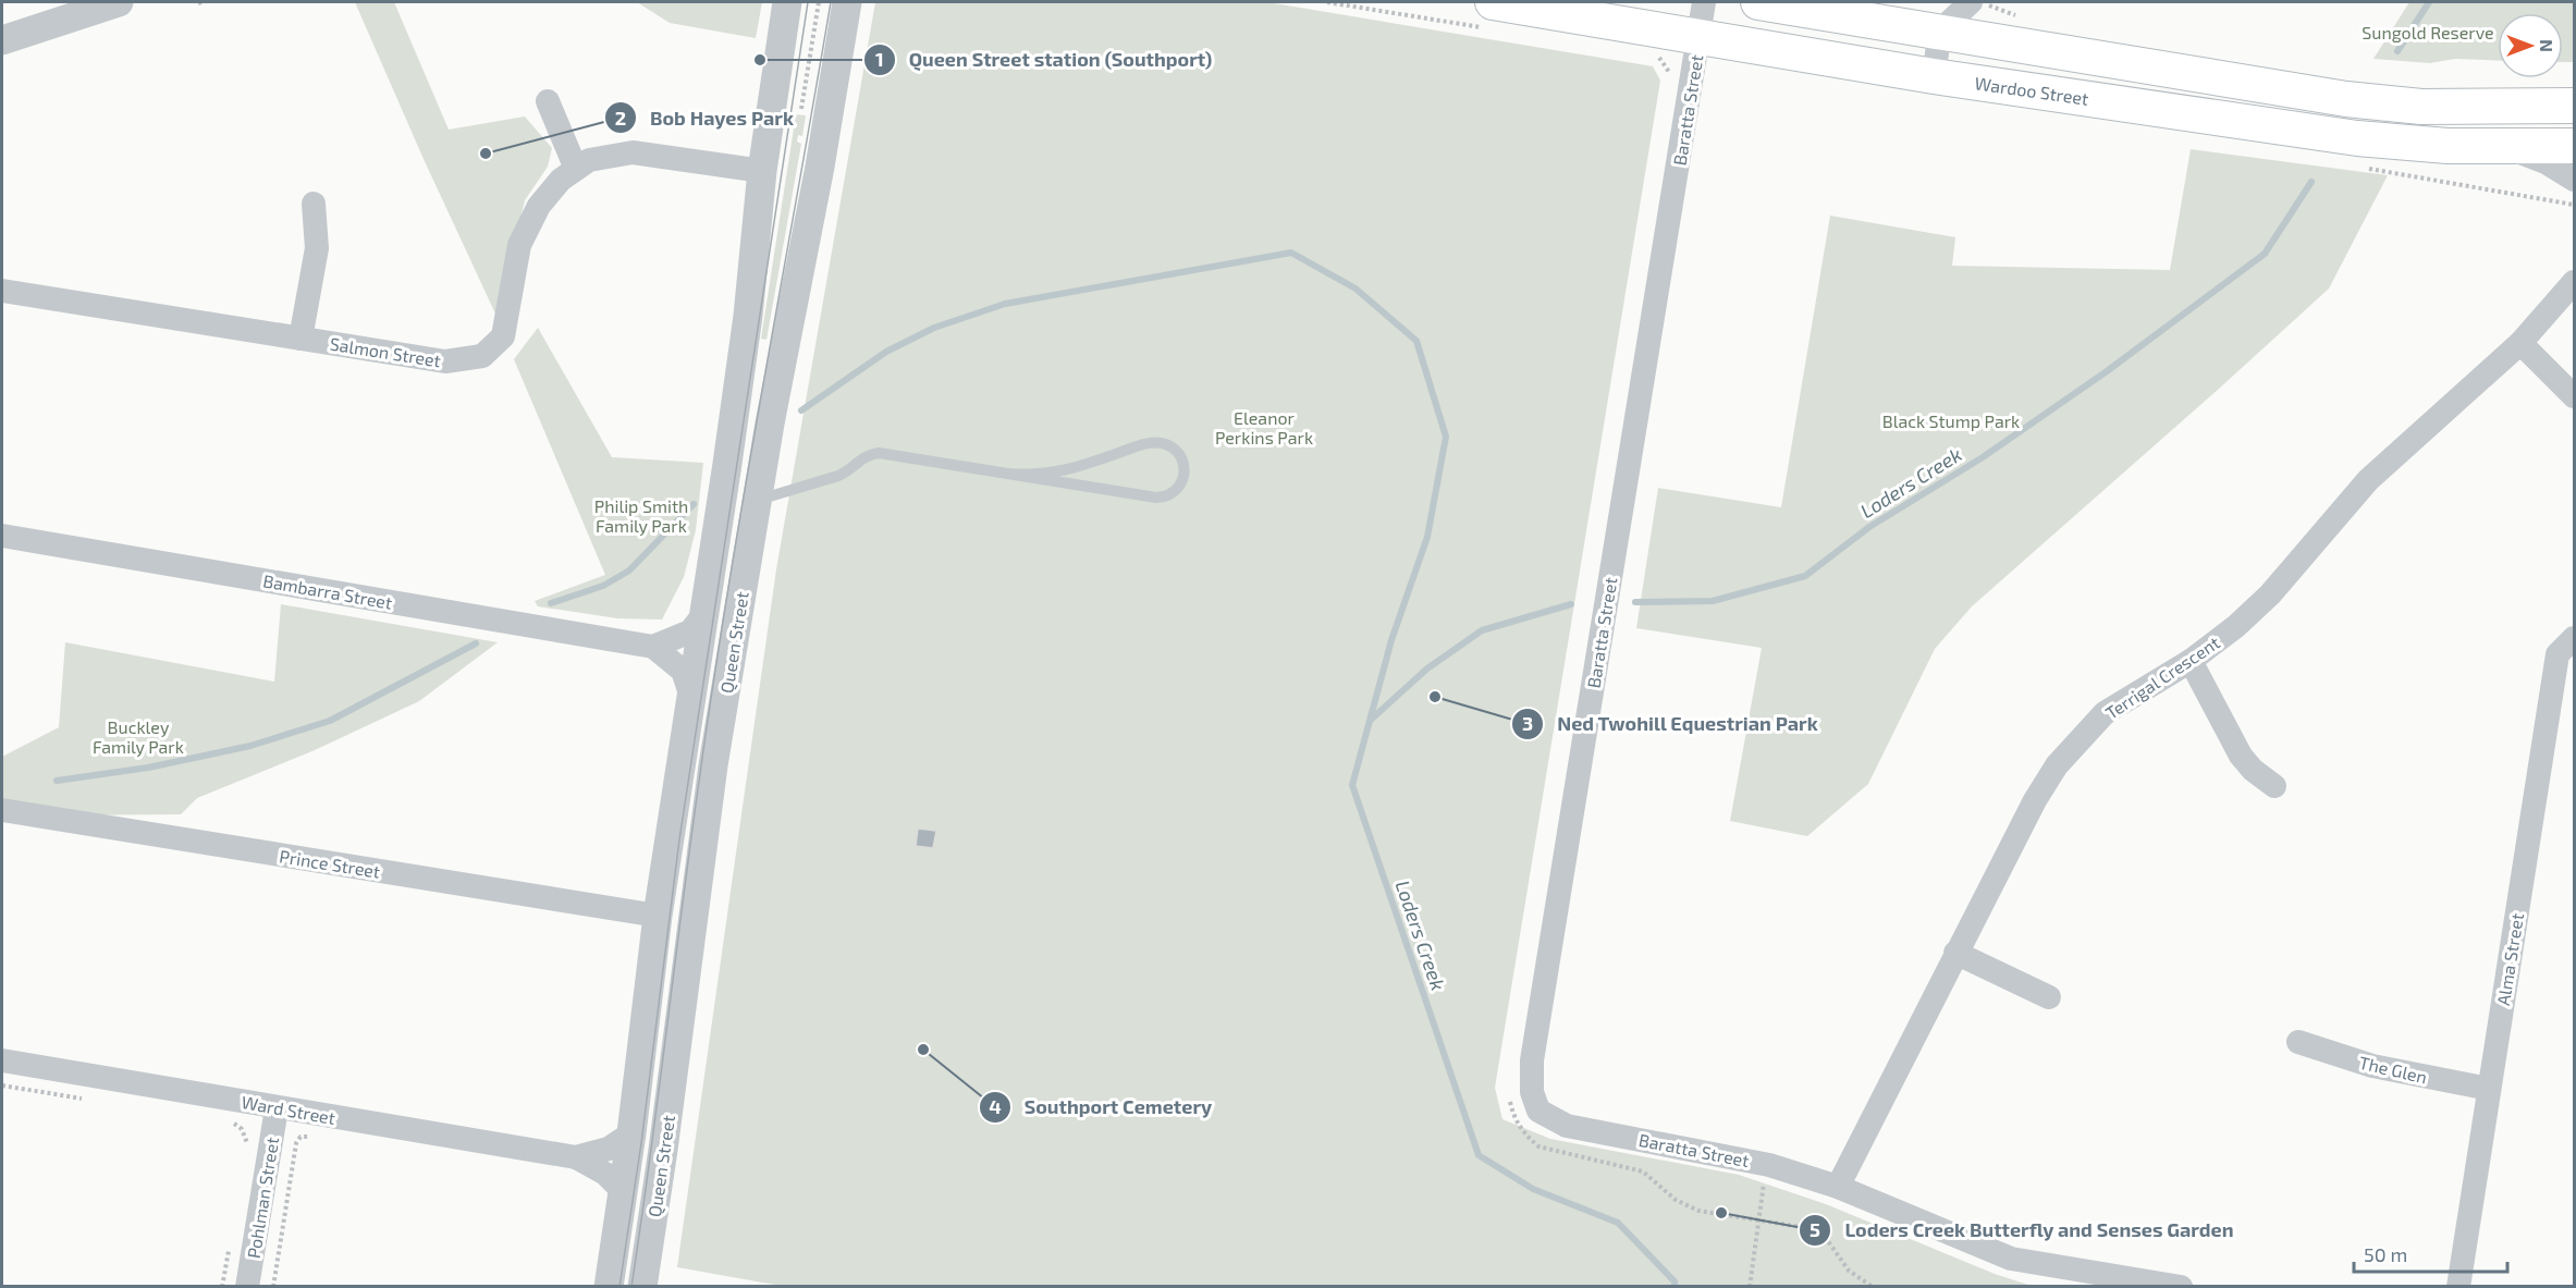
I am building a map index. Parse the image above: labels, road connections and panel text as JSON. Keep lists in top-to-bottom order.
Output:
{
  "streets": {
    "main road": ["Wardoo Street"],
    "street": [
      "Baratta Street",
      "Salmon Street",
      "Bambarra Street",
      "Queen Street",
      "Terrigal Crescent",
      "Prince Street",
      "Alma Street",
      "The Glen",
      "Ward Street",
      "Pohlman Street"
    ]
  },
  "crossings": [
    ["Wardoo Street", "Baratta Street"],
    ["Baratta Street", "Terrigal Crescent"],
    ["Salmon Street", "Queen Street"],
    ["Bambarra Street", "Queen Street"],
    ["Queen Street", "Prince Street"],
    ["Queen Street", "Ward Street"],
    ["Alma Street", "The Glen"],
    ["Ward Street", "Pohlman Street"]
  ],
  "water": ["Loders Creek"],
  "parks": [
    "Sungold Reserve",
    "Eleanor Perkins Park",
    "Black Stump Park",
    "Philip Smith Family Park",
    "Buckley Family Park"
  ],
  "places": [
    "Queen Street station (Southport)",
    "Bob Hayes Park",
    "Ned Twohill Equestrian Park",
    "Southport Cemetery",
    "Loders Creek Butterfly and Senses Garden"
  ],
  "scale_bar": "50 m",
  "north": "right"
}
